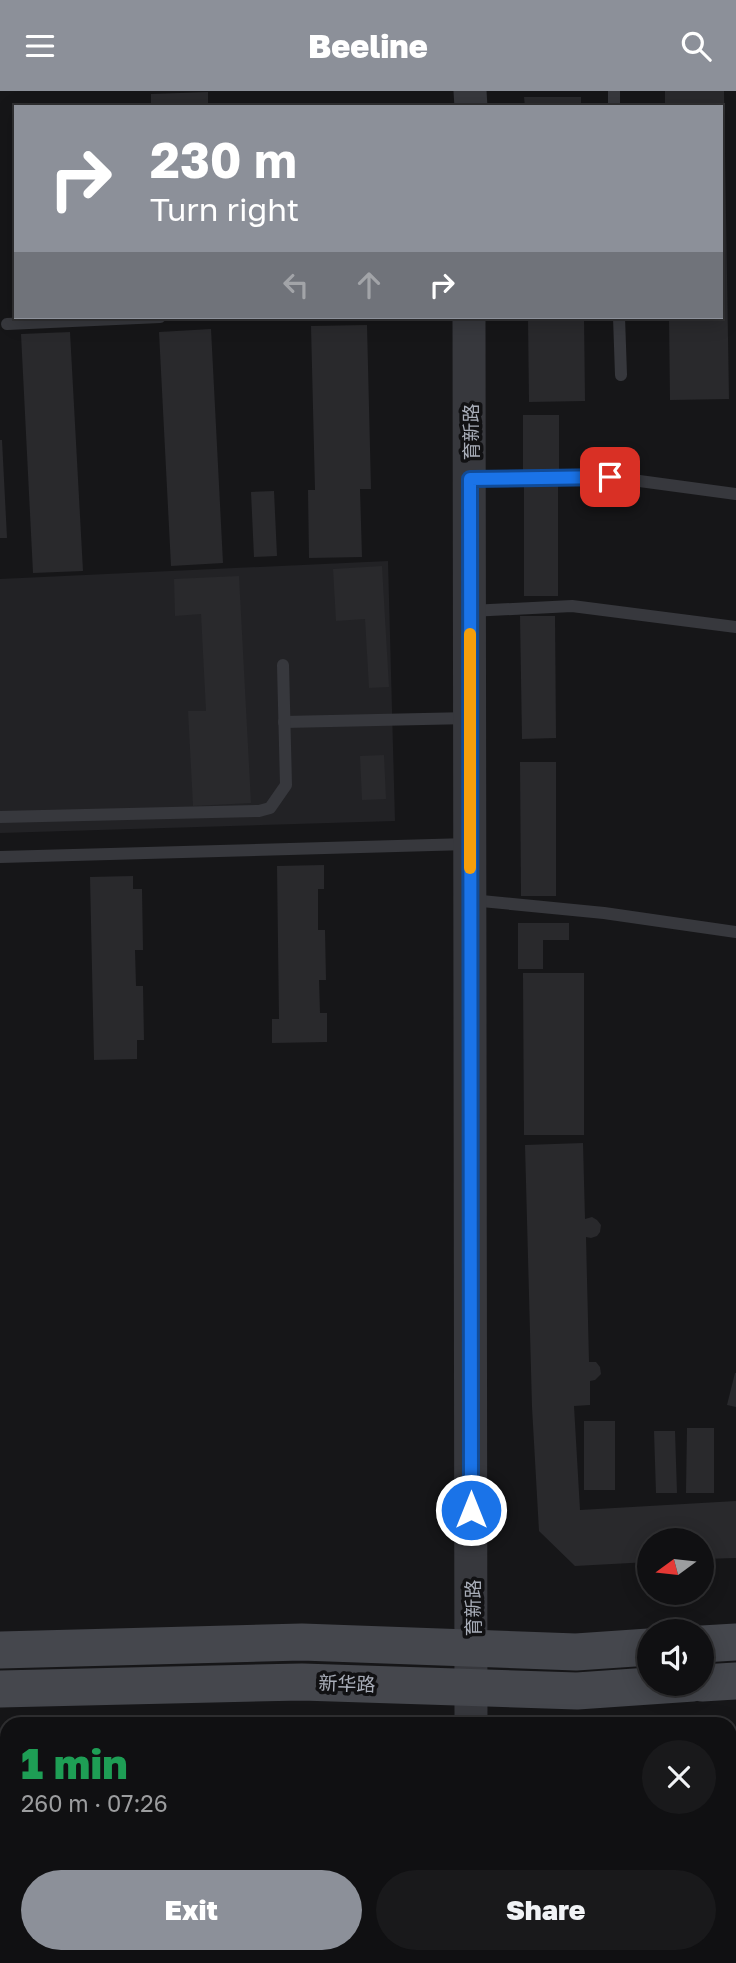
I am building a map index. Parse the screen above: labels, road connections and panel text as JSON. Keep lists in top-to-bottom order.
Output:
{
  "streets": {
    "main road": ["新华路"],
    "street": ["育新路"]
  },
  "crossings": [
    ["育新路", "新华路"]
  ],
  "north": "left",
  "page": {
    "header": "Beeline",
    "turn": ["230 m", "Turn right"],
    "heading": ["1 min", "260 m · 07:26"],
    "buttons": ["Exit", "Share"]
  }
}
